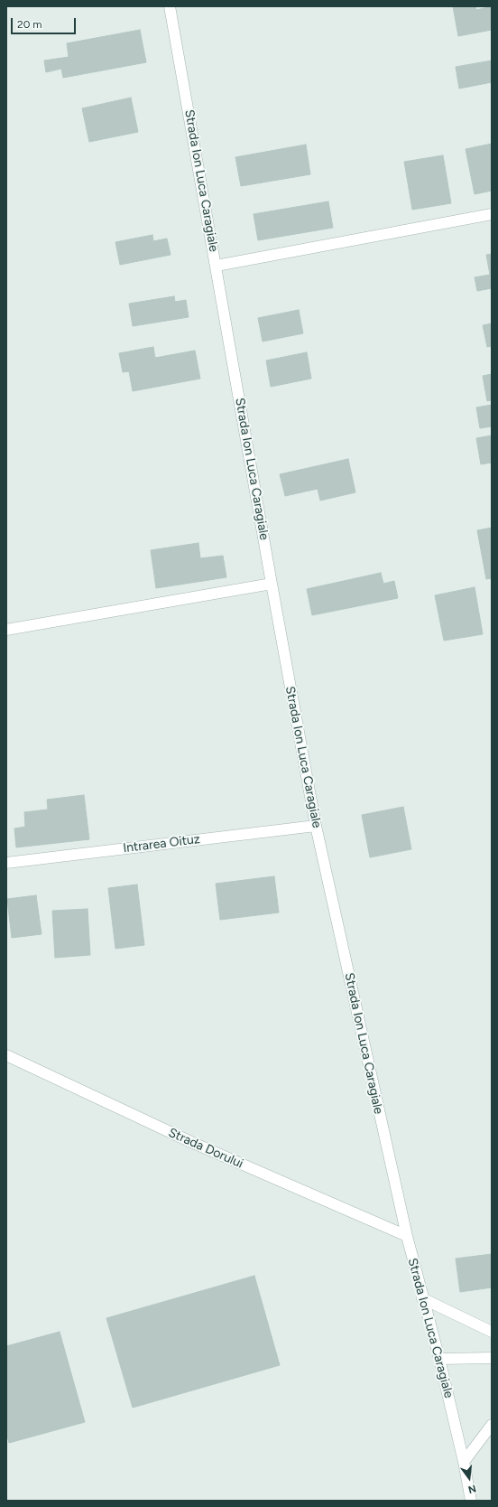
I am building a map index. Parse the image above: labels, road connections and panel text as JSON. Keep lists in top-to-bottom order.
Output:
{
  "streets": {
    "street": ["Strada Ion Luca Caragiale", "Intrarea Oituz", "Strada Dorului"]
  },
  "crossings": [
    ["Strada Ion Luca Caragiale", "Intrarea Oituz"],
    ["Strada Ion Luca Caragiale", "Strada Dorului"]
  ],
  "scale_bar": "20 m",
  "north": "bottom"
}
